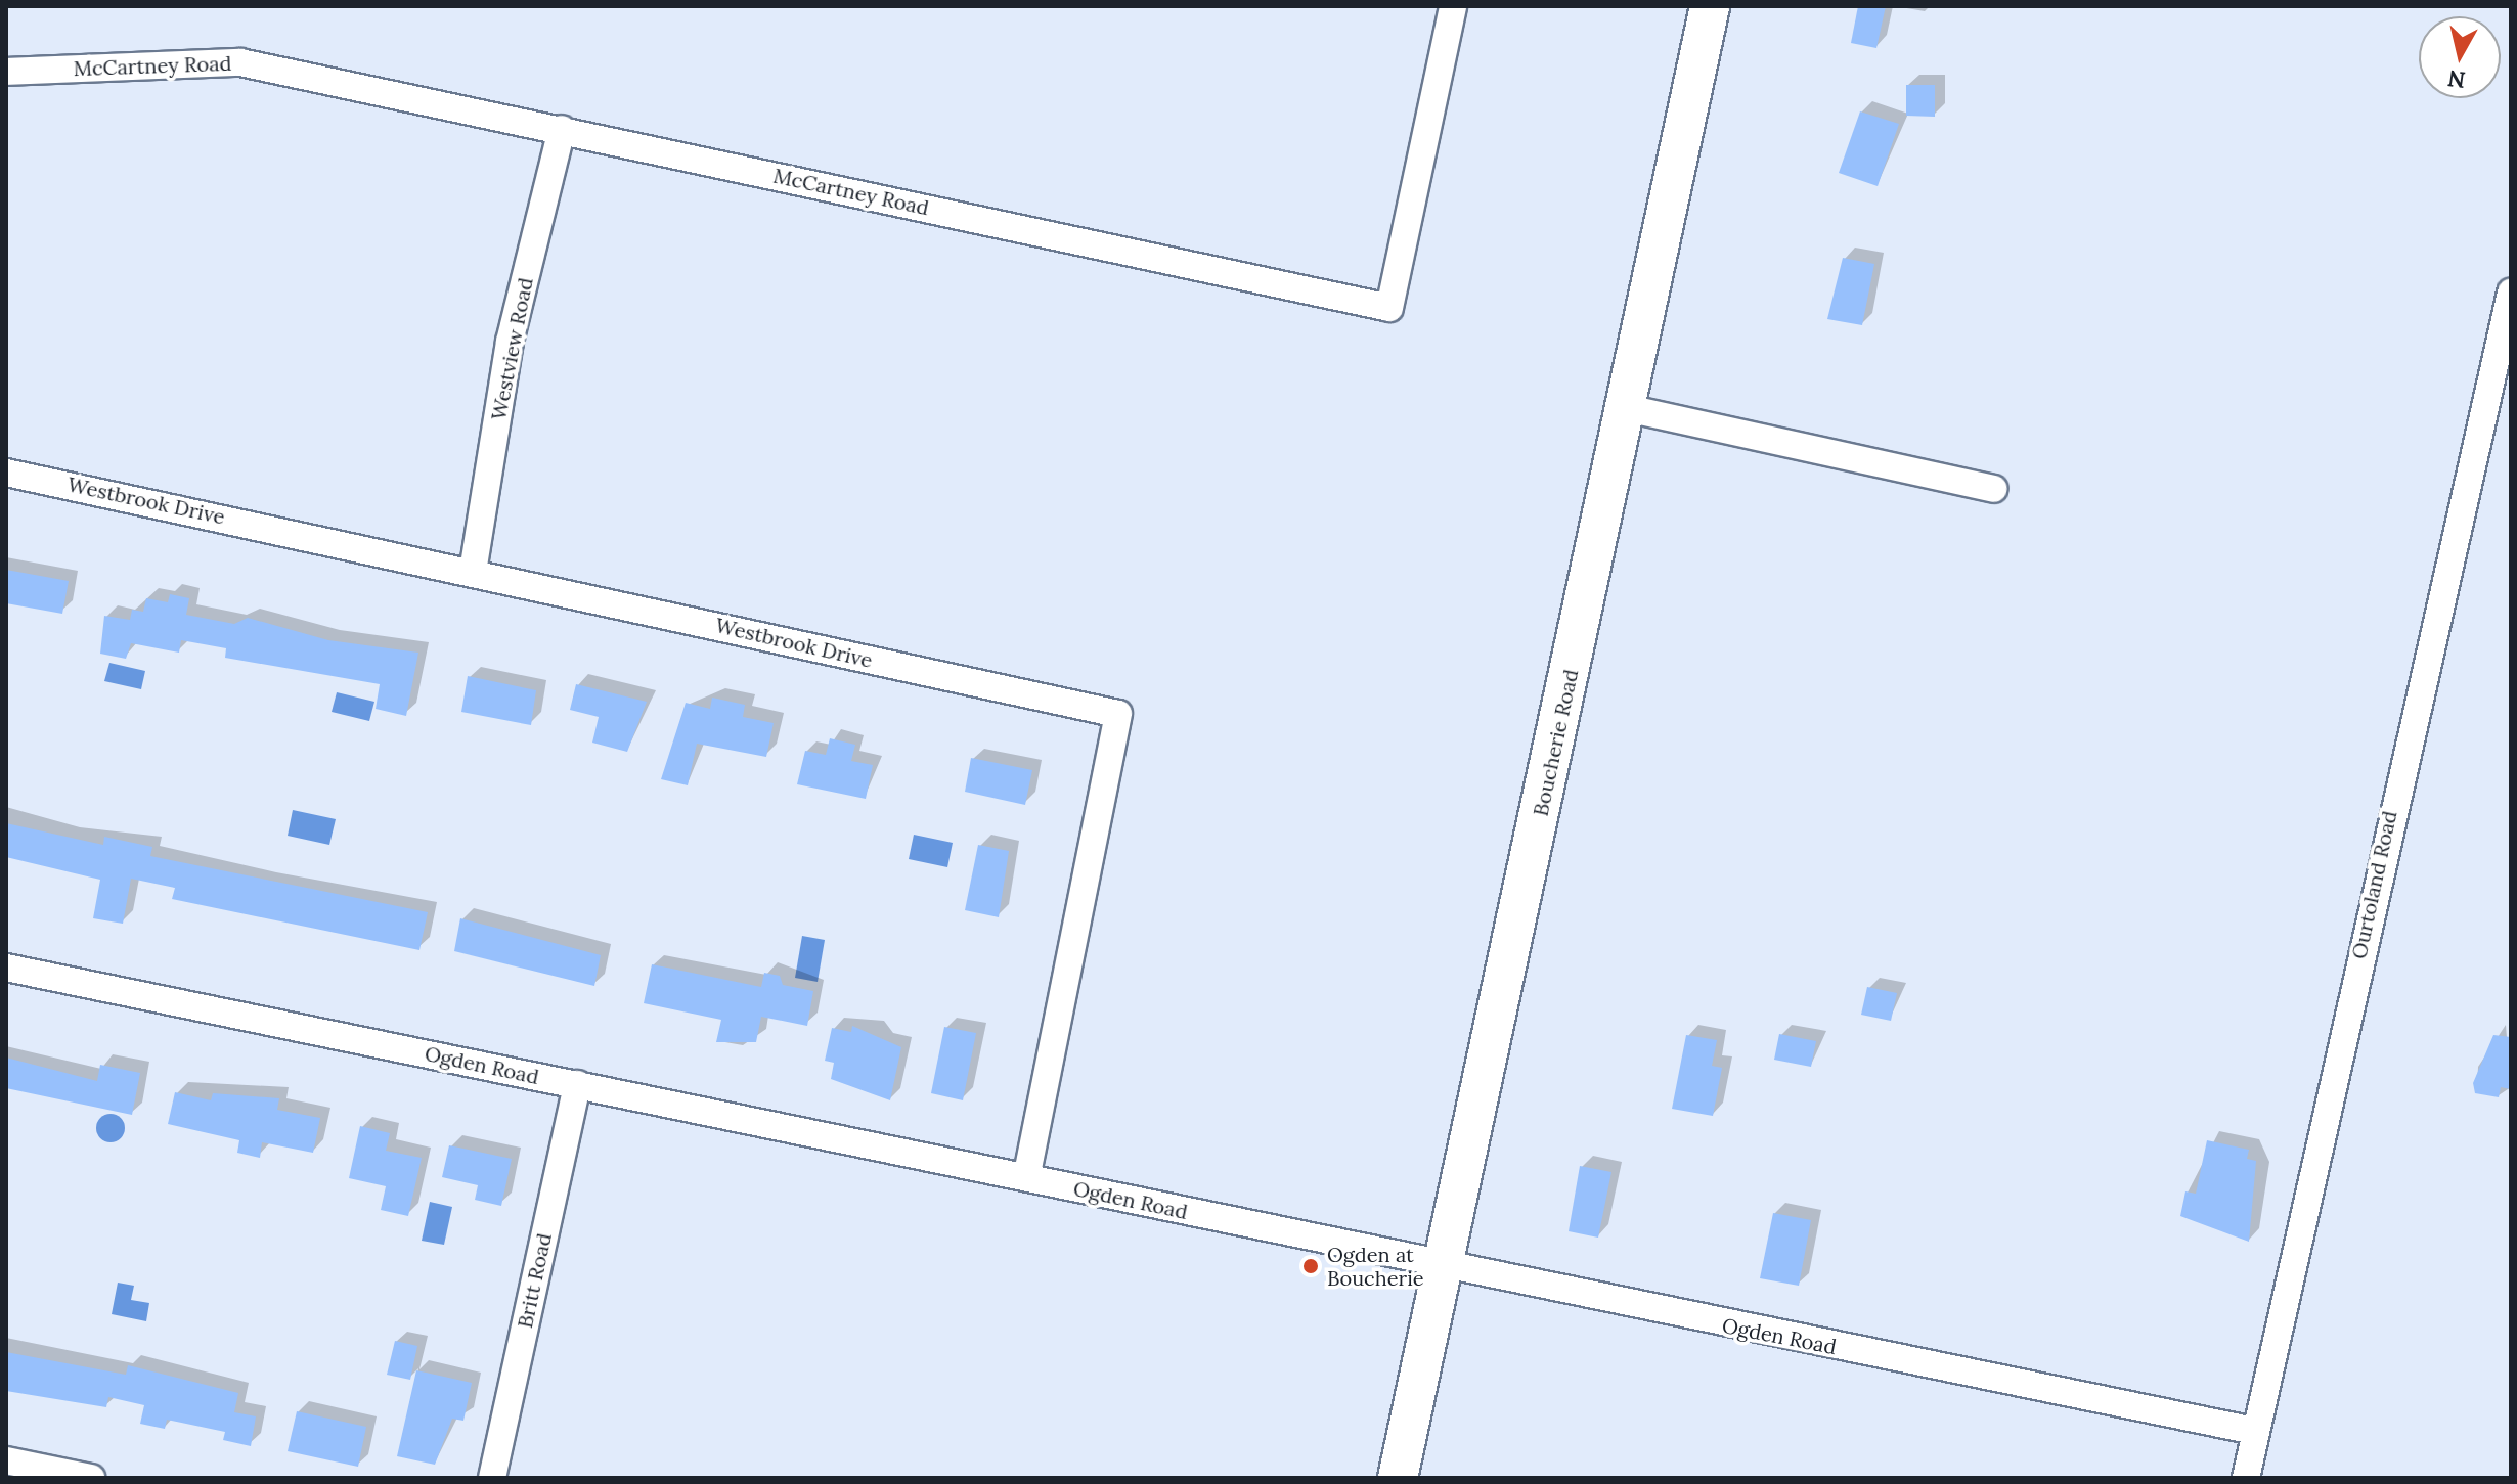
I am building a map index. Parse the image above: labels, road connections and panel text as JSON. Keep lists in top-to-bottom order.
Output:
{
  "streets": {
    "main road": ["Boucherie Road"],
    "street": [
      "McCartney Road",
      "Westview Road",
      "Westbrook Drive",
      "Ourtoland Road",
      "Ogden Road",
      "Britt Road"
    ]
  },
  "crossings": [
    ["McCartney Road", "Westview Road"],
    ["Westview Road", "Westbrook Drive"],
    ["Westbrook Drive", "Ogden Road"],
    ["Boucherie Road", "Ogden Road"],
    ["Ourtoland Road", "Ogden Road"],
    ["Ogden Road", "Britt Road"]
  ],
  "places": ["Ogden at Boucherie"],
  "north": "bottom"
}
